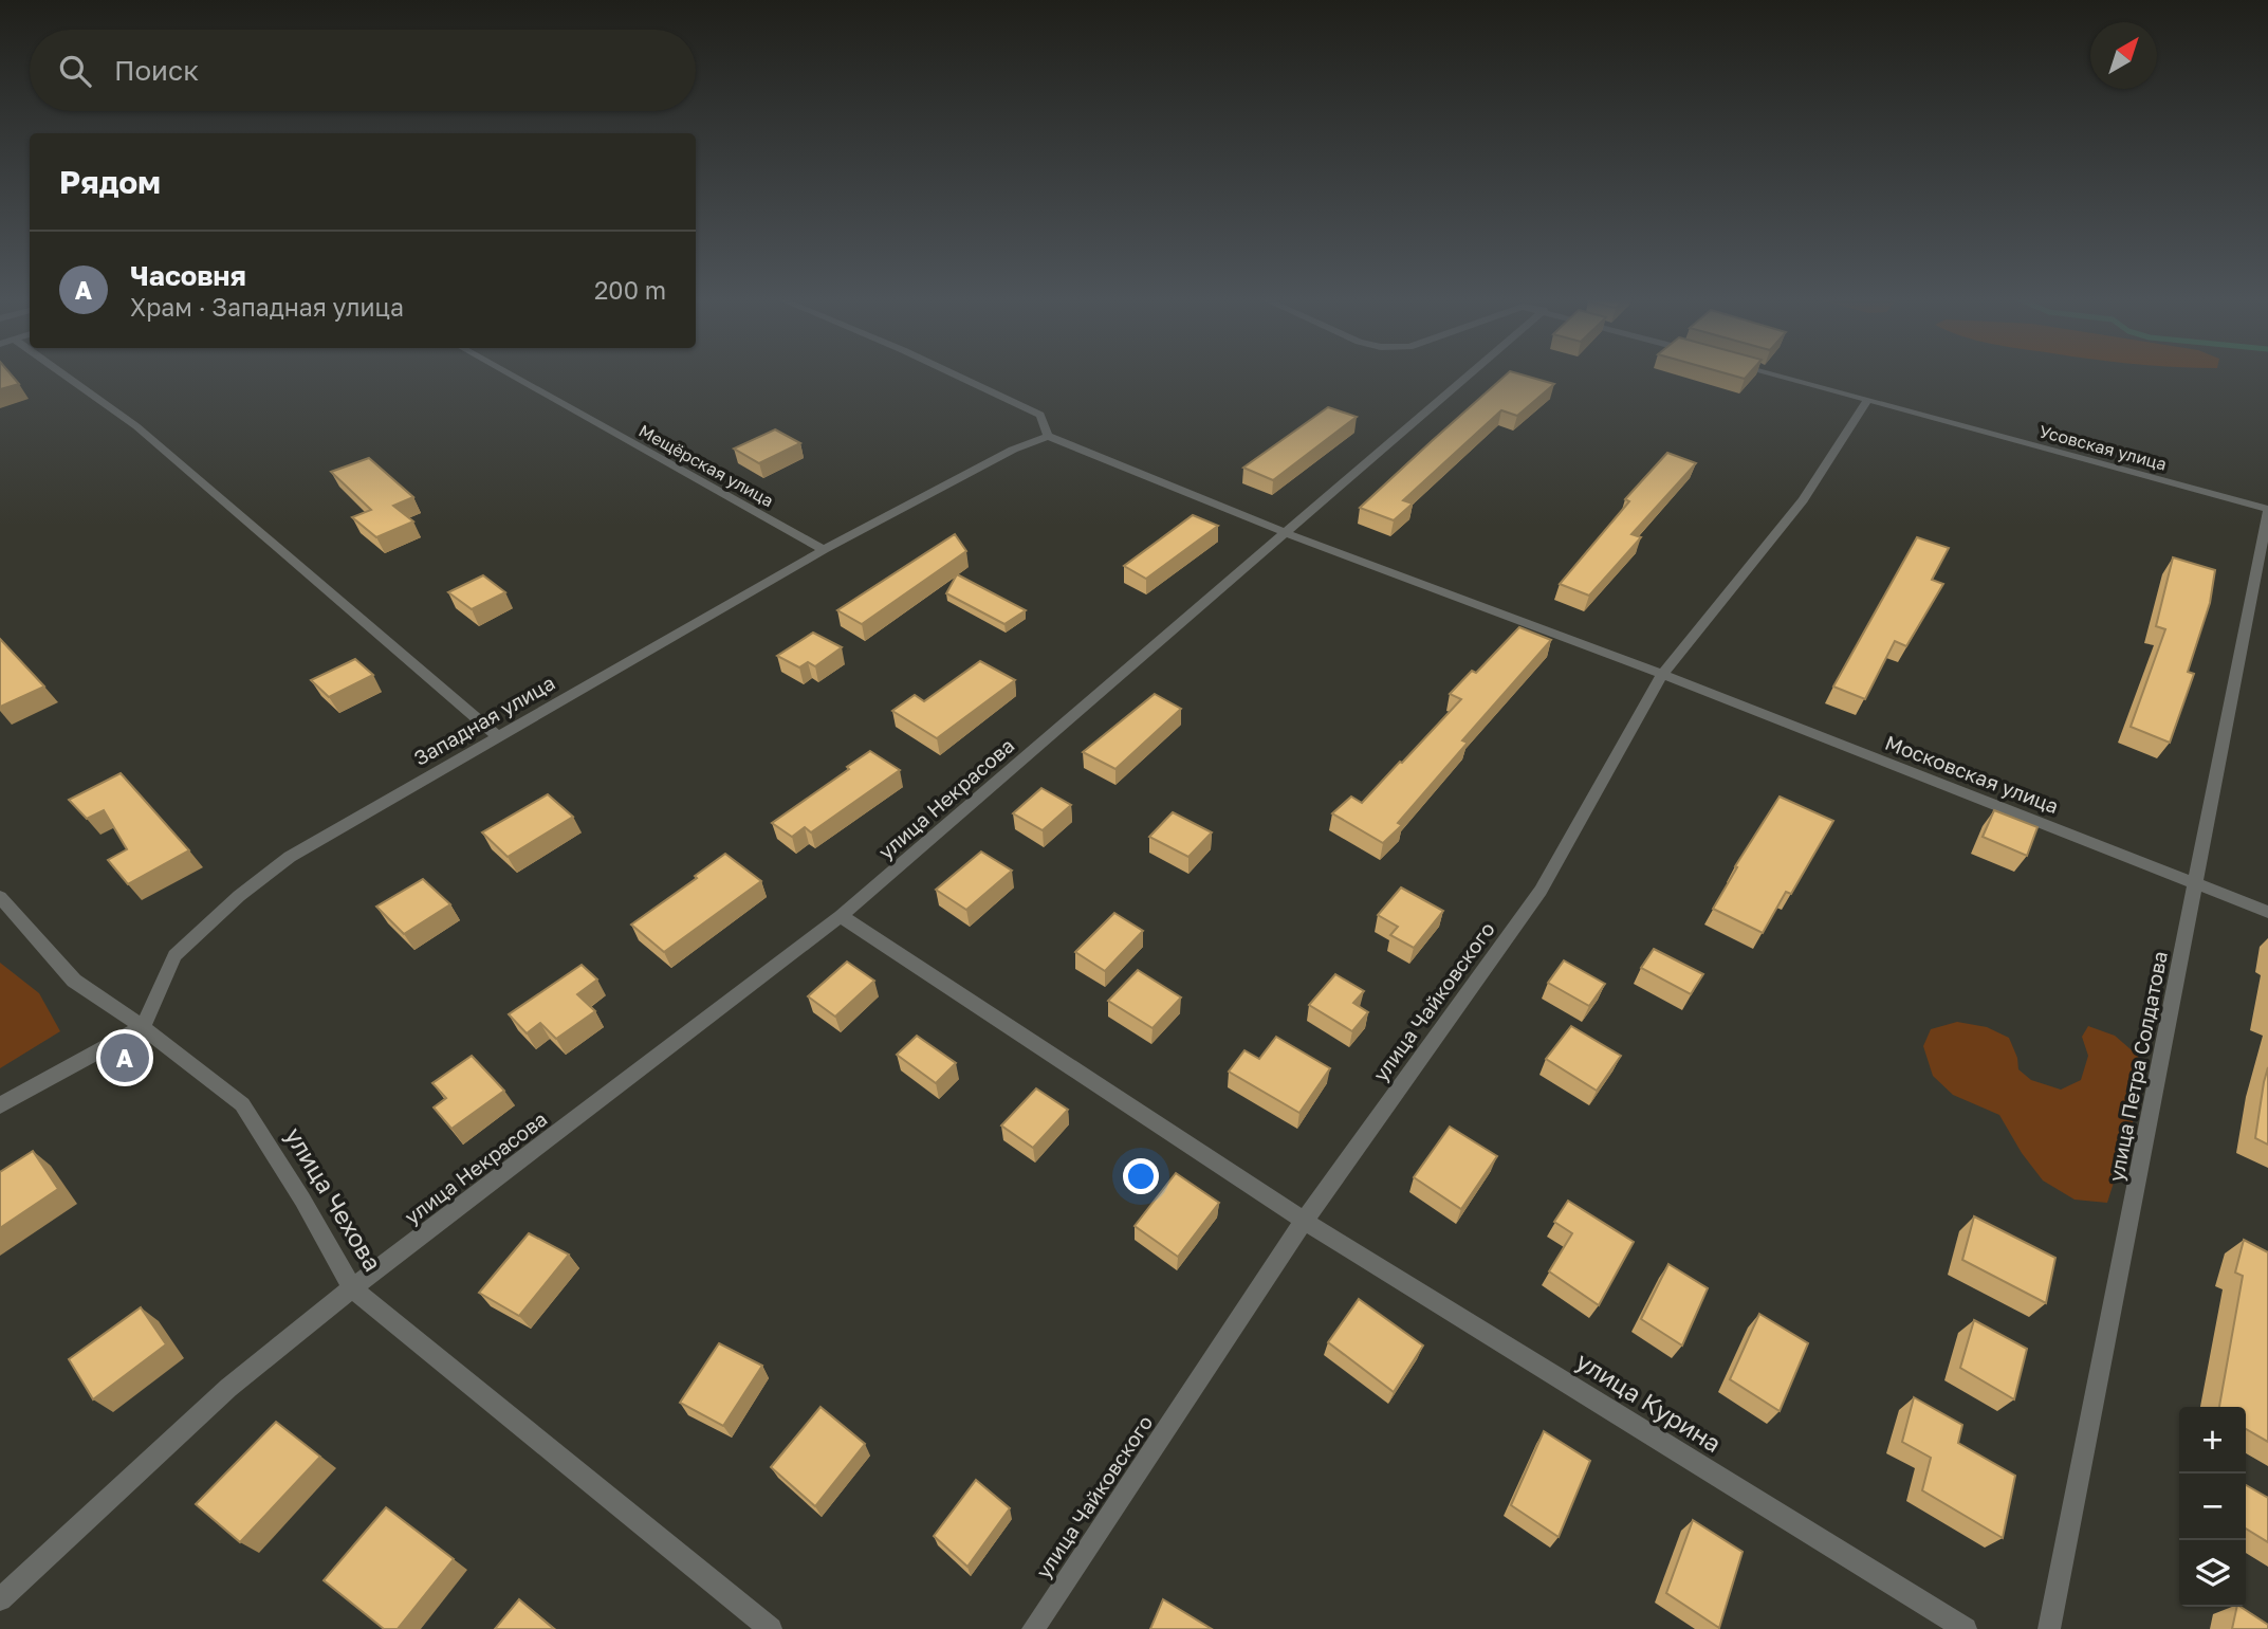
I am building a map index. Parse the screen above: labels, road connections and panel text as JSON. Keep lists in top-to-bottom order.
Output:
{
  "streets": {
    "street": [
      "Усовская улица",
      "Мещёрская улица",
      "Западная улица",
      "Московская улица",
      "улица Некрасова",
      "улица Чайковского",
      "улица Петра Солдатова",
      "улица Чехова",
      "улица Курина"
    ]
  },
  "crossings": [
    ["Усовская улица", "улица Чайковского"],
    ["Усовская улица", "улица Петра Солдатова"],
    ["Мещёрская улица", "Западная улица"],
    ["Западная улица", "Московская улица"],
    ["Западная улица", "улица Чехова"],
    ["Московская улица", "улица Некрасова"],
    ["Московская улица", "улица Чайковского"],
    ["Московская улица", "улица Петра Солдатова"],
    ["улица Некрасова", "улица Чехова"],
    ["улица Некрасова", "улица Курина"],
    ["улица Чайковского", "улица Курина"]
  ],
  "north": "top right",
  "page": {
    "search": "Поиск",
    "heading": "Рядом",
    "list": [
      {
        "mark": "A",
        "name": "Часовня",
        "note": "Храм · Западная улица",
        "value": "200 m"
      }
    ],
    "pins": "A",
    "map_buttons": ["+", "−"]
  }
}
